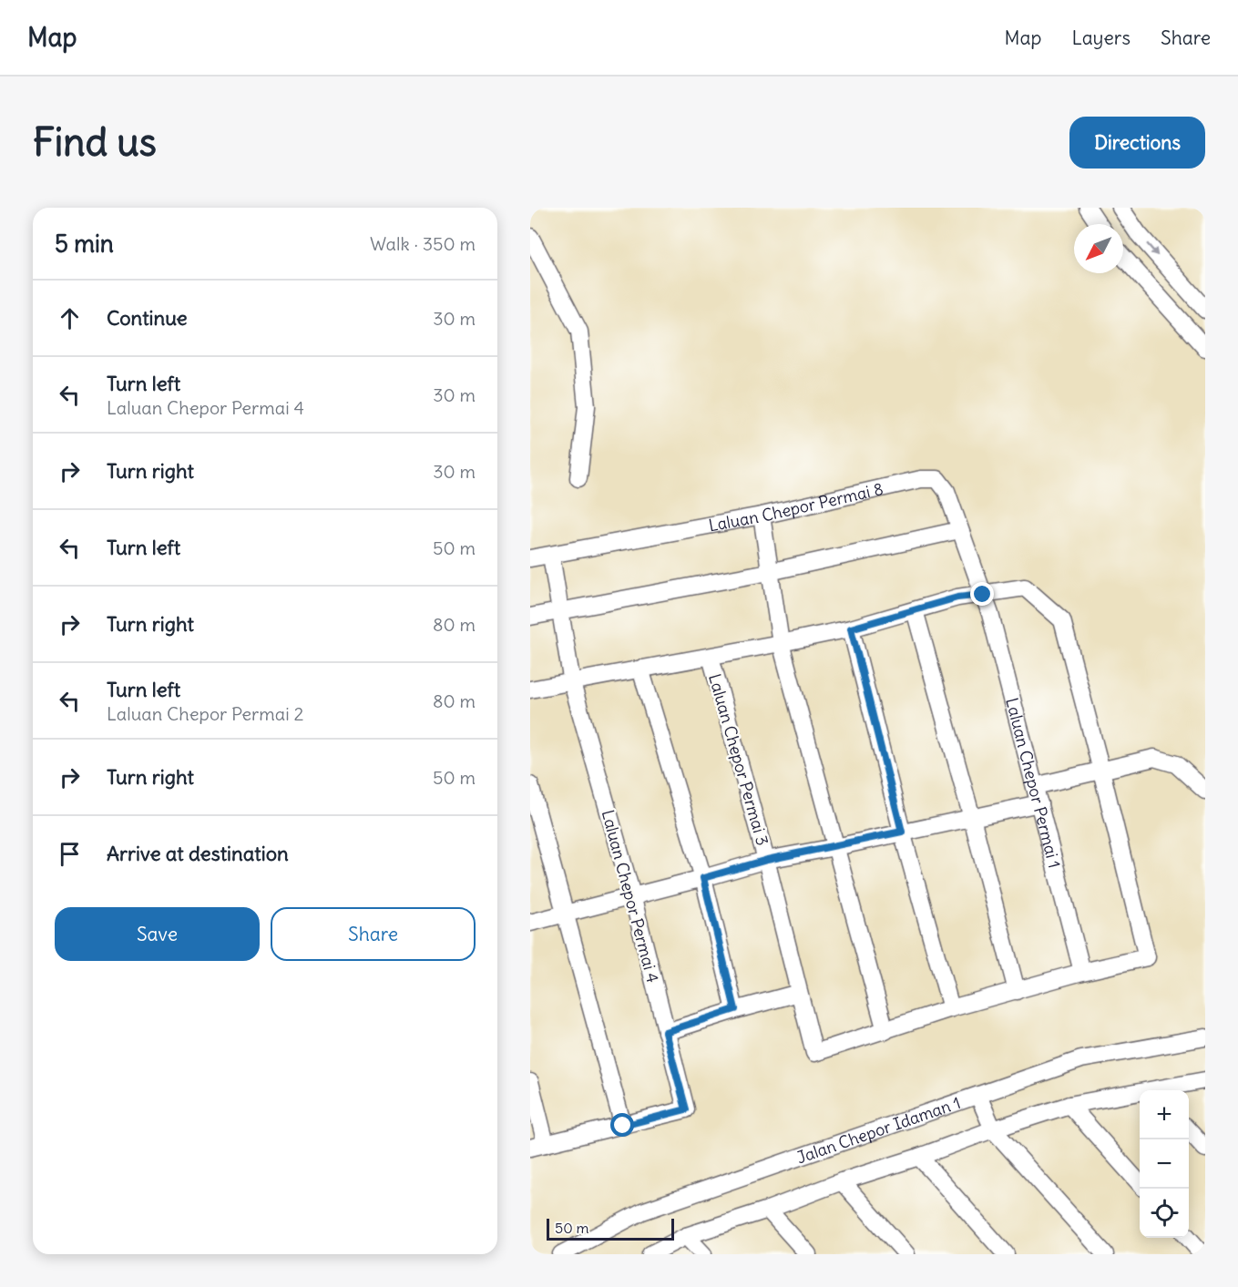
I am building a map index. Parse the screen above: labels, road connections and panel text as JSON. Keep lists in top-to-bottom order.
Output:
{
  "streets": {
    "street": [
      "Laluan Chepor Permai 8",
      "Laluan Chepor Permai 3",
      "Laluan Chepor Permai 1",
      "Laluan Chepor Permai 4",
      "Jalan Chepor Idaman 1"
    ]
  },
  "crossings": [
    ["Laluan Chepor Permai 8", "Laluan Chepor Permai 1"],
    ["Laluan Chepor Permai 8", "Laluan Chepor Permai 4"]
  ],
  "scale_bar": "50 m",
  "north": "bottom left",
  "page": {
    "header": "Map",
    "nav": ["Map", "Layers", "Share"],
    "buttons": [
      "Directions",
      ["Save", "Share"]
    ],
    "title": "Find us",
    "heading": ["5 min", "Walk · 350 m"],
    "list": [
      ["Continue", "30 m"],
      ["Turn left", "Laluan Chepor Permai 4", "30 m"],
      ["Turn right", "30 m"],
      ["Turn left", "50 m"],
      ["Turn right", "80 m"],
      ["Turn left", "Laluan Chepor Permai 2", "80 m"],
      ["Turn right", "50 m"],
      "Arrive at destination"
    ],
    "map_buttons": ["+", "−"],
    "scale": "50 m"
  }
}
